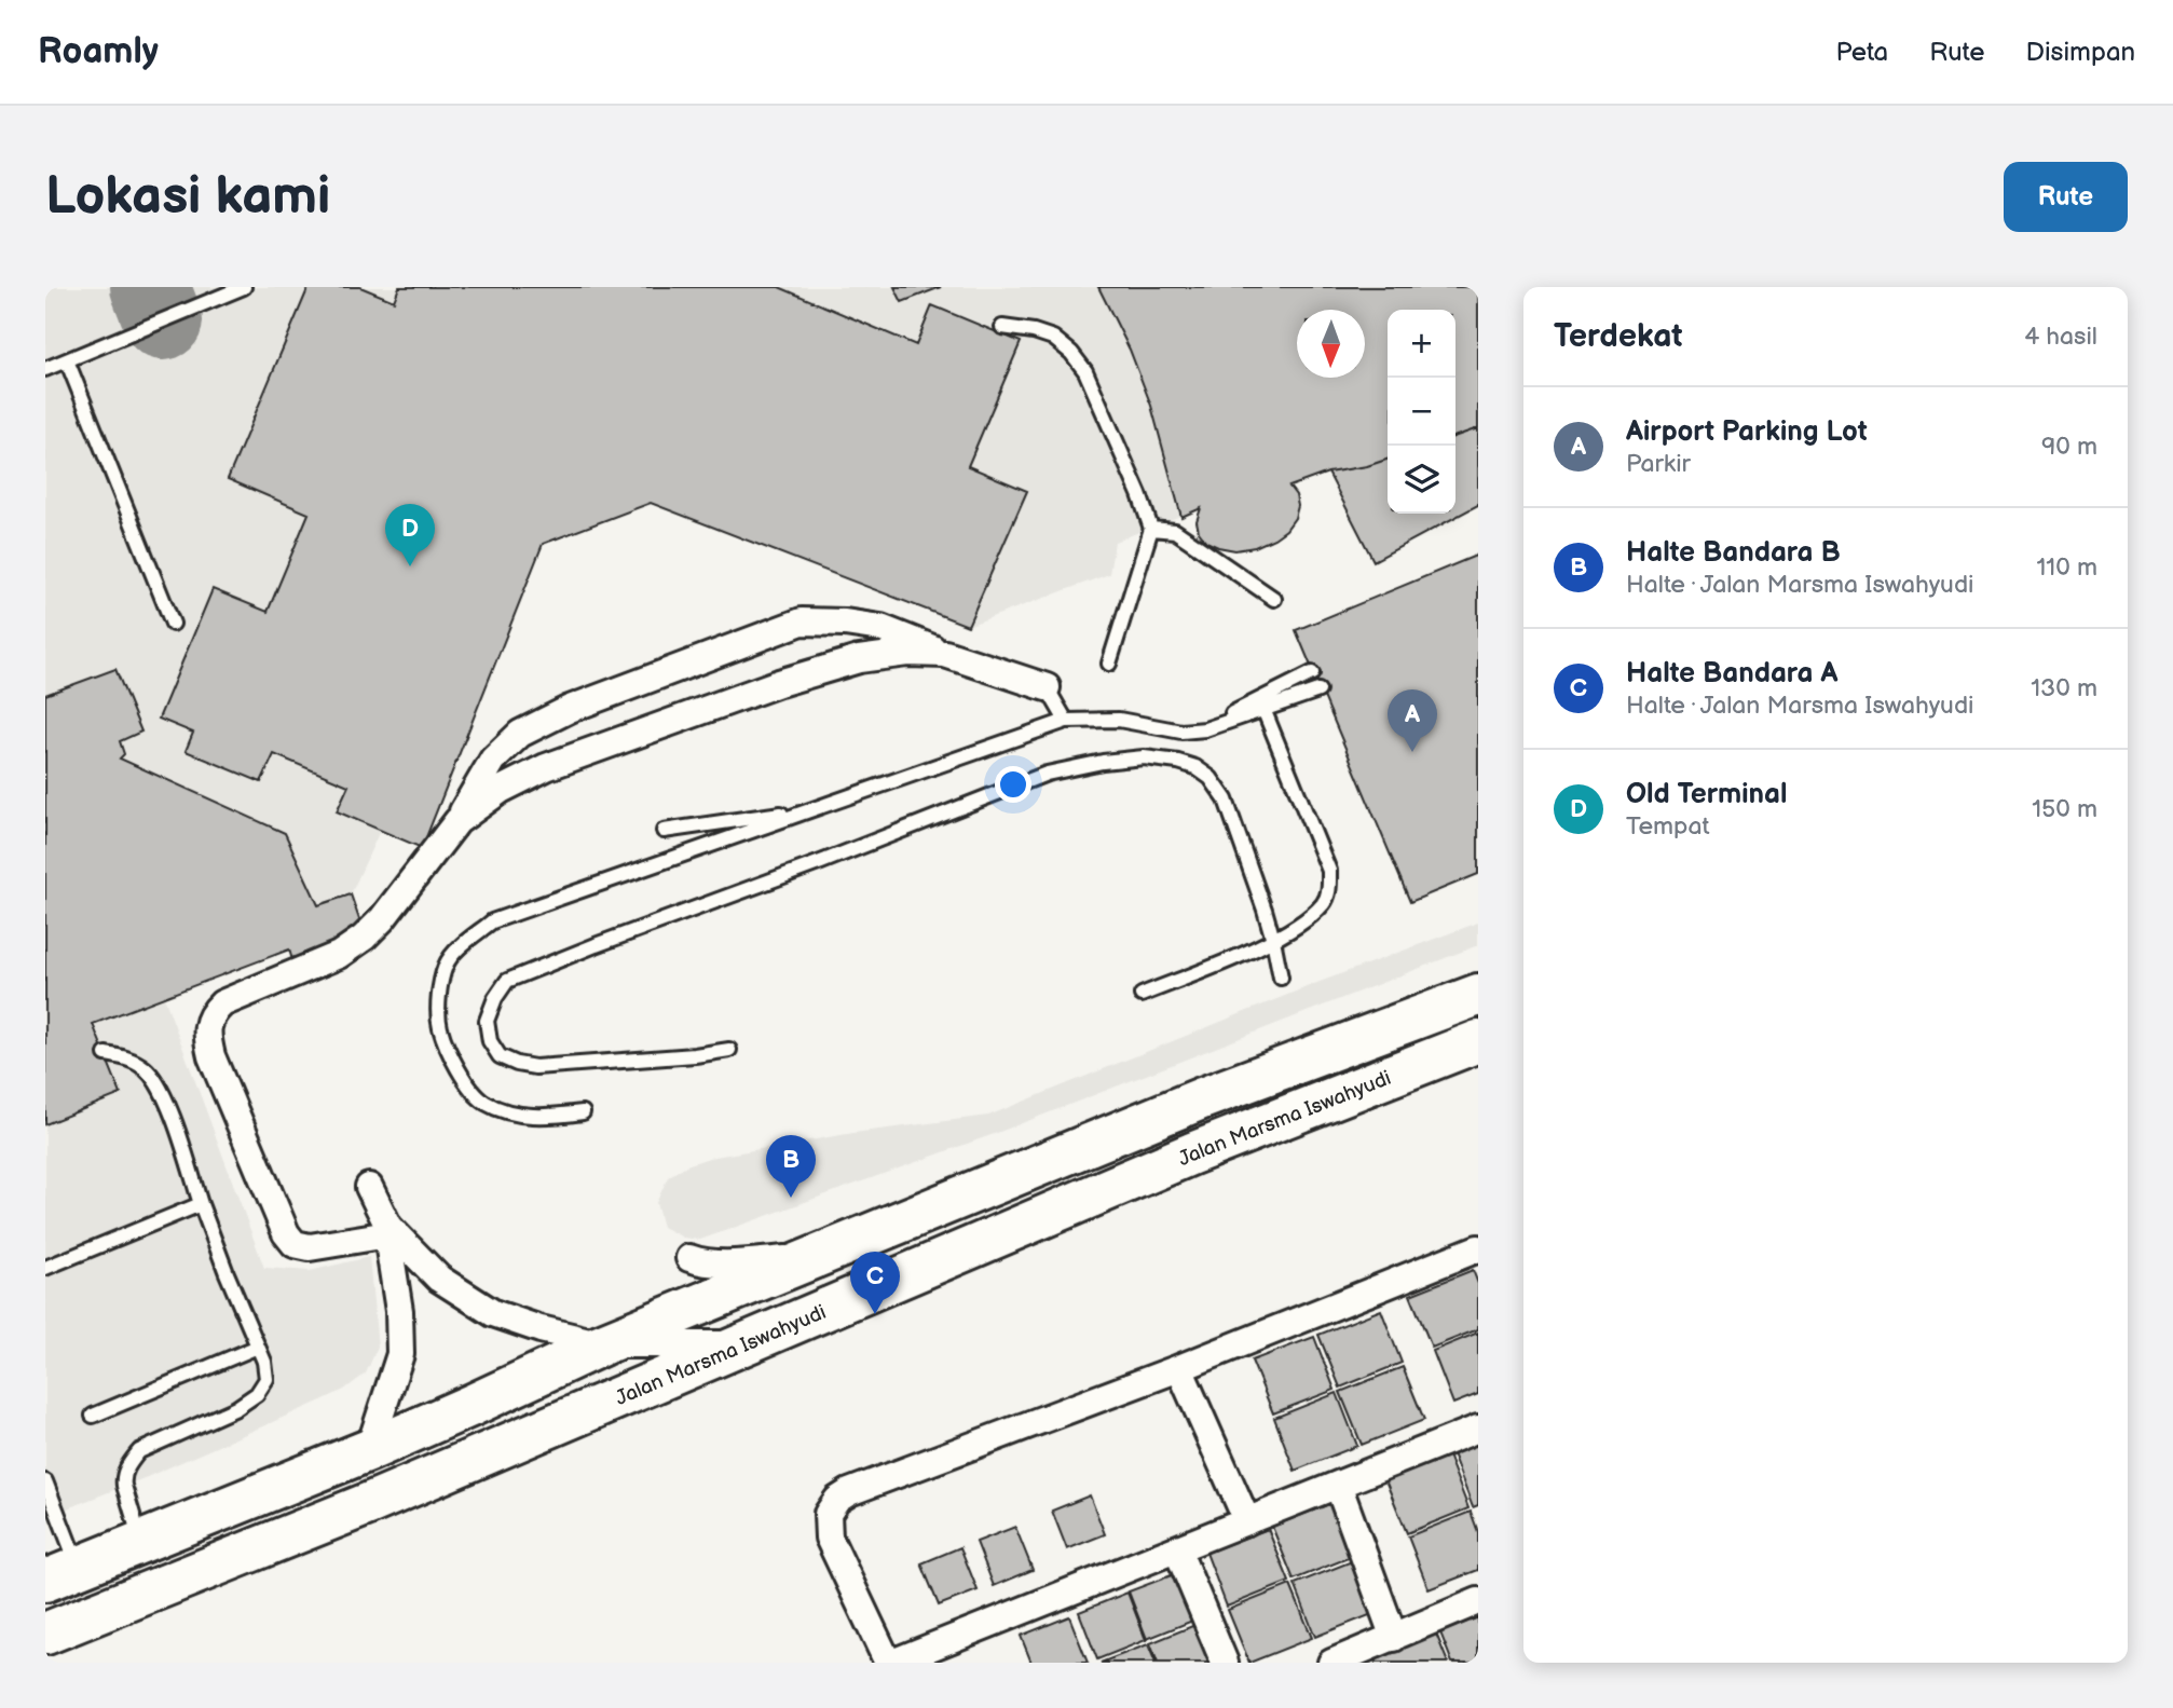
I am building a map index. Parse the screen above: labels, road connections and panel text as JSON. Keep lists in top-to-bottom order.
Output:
{
  "streets": {
    "highway": ["Jalan Marsma Iswahyudi"]
  },
  "north": "bottom",
  "page": {
    "header": "Roamly",
    "nav": ["Peta", "Rute", "Disimpan"],
    "buttons": "Rute",
    "title": "Lokasi kami",
    "heading": ["Terdekat", "4 hasil"],
    "map_buttons": ["+", "−"],
    "list": [
      {
        "mark": "A",
        "name": "Airport Parking Lot",
        "note": "Parkir",
        "value": "90 m"
      },
      {
        "mark": "B",
        "name": "Halte Bandara B",
        "note": "Halte · Jalan Marsma Iswahyudi",
        "value": "110 m"
      },
      {
        "mark": "C",
        "name": "Halte Bandara A",
        "note": "Halte · Jalan Marsma Iswahyudi",
        "value": "130 m"
      },
      {
        "mark": "D",
        "name": "Old Terminal",
        "note": "Tempat",
        "value": "150 m"
      }
    ],
    "pins": [
      "D",
      "A",
      "B",
      "C"
    ]
  }
}
